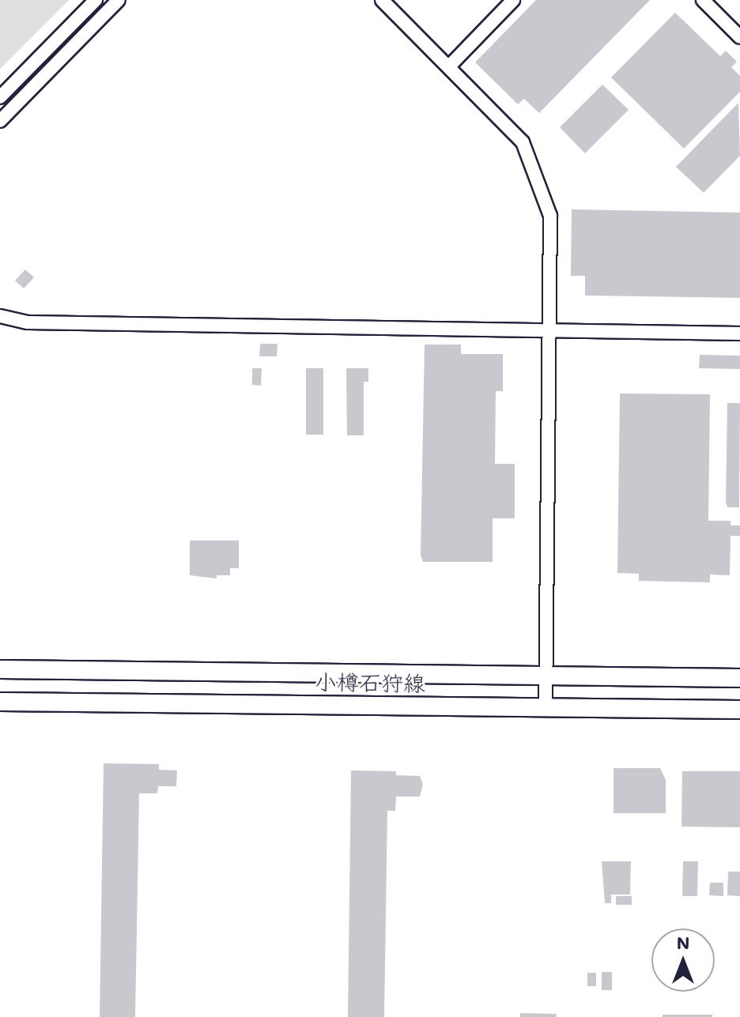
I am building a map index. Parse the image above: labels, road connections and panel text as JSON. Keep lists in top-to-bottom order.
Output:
{
  "streets": {
    "main road": ["小樽石狩線"]
  },
  "north": "top"
}
